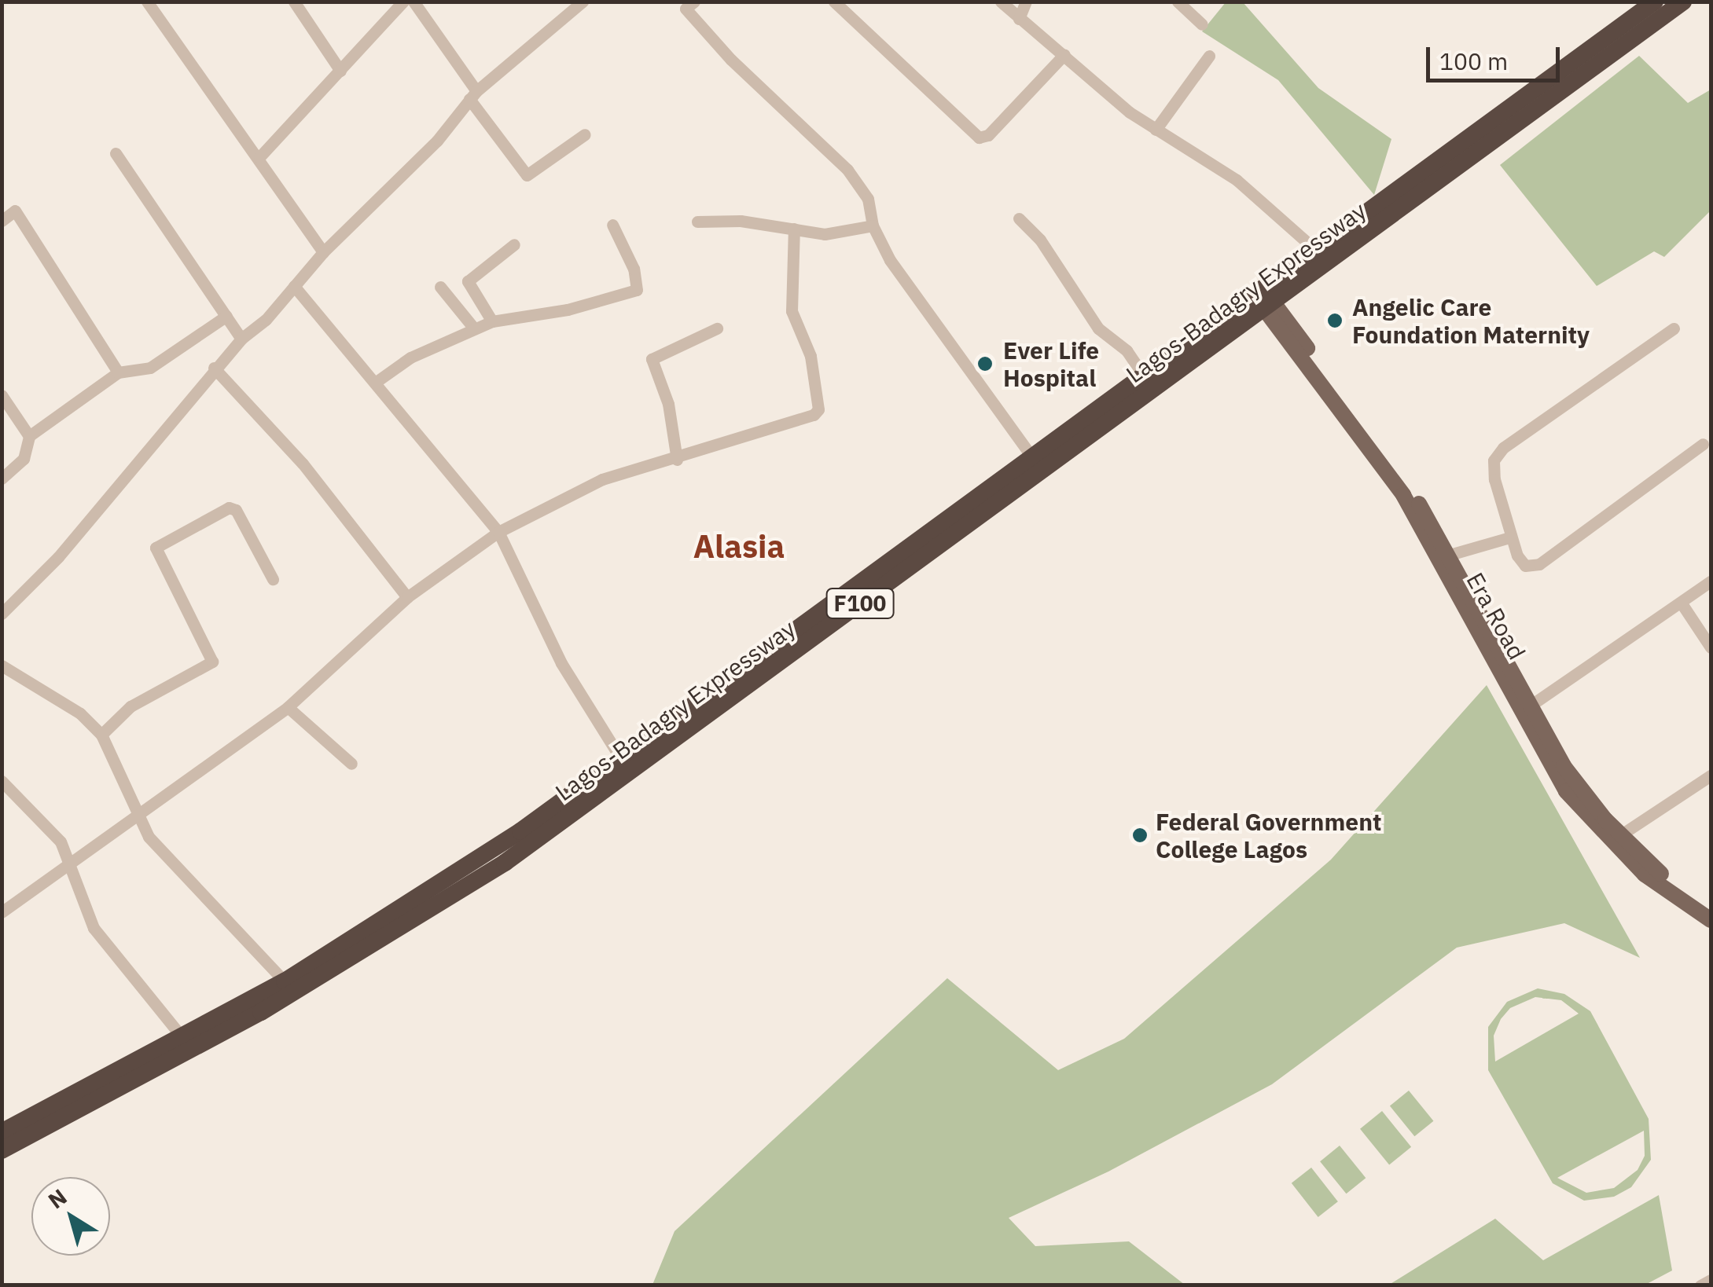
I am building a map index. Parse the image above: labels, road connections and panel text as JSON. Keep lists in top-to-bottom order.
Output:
{
  "streets": {
    "highway": ["Lagos-Badagry Expressway", "F100"],
    "main road": ["Era Road"]
  },
  "crossings": [
    ["Lagos-Badagry Expressway", "Era Road"]
  ],
  "districts": ["Alasia"],
  "places": ["Angelic Care Foundation Maternity", "Ever Life Hospital", "Federal Government College Lagos"],
  "scale_bar": "100 m",
  "north": "top left"
}
